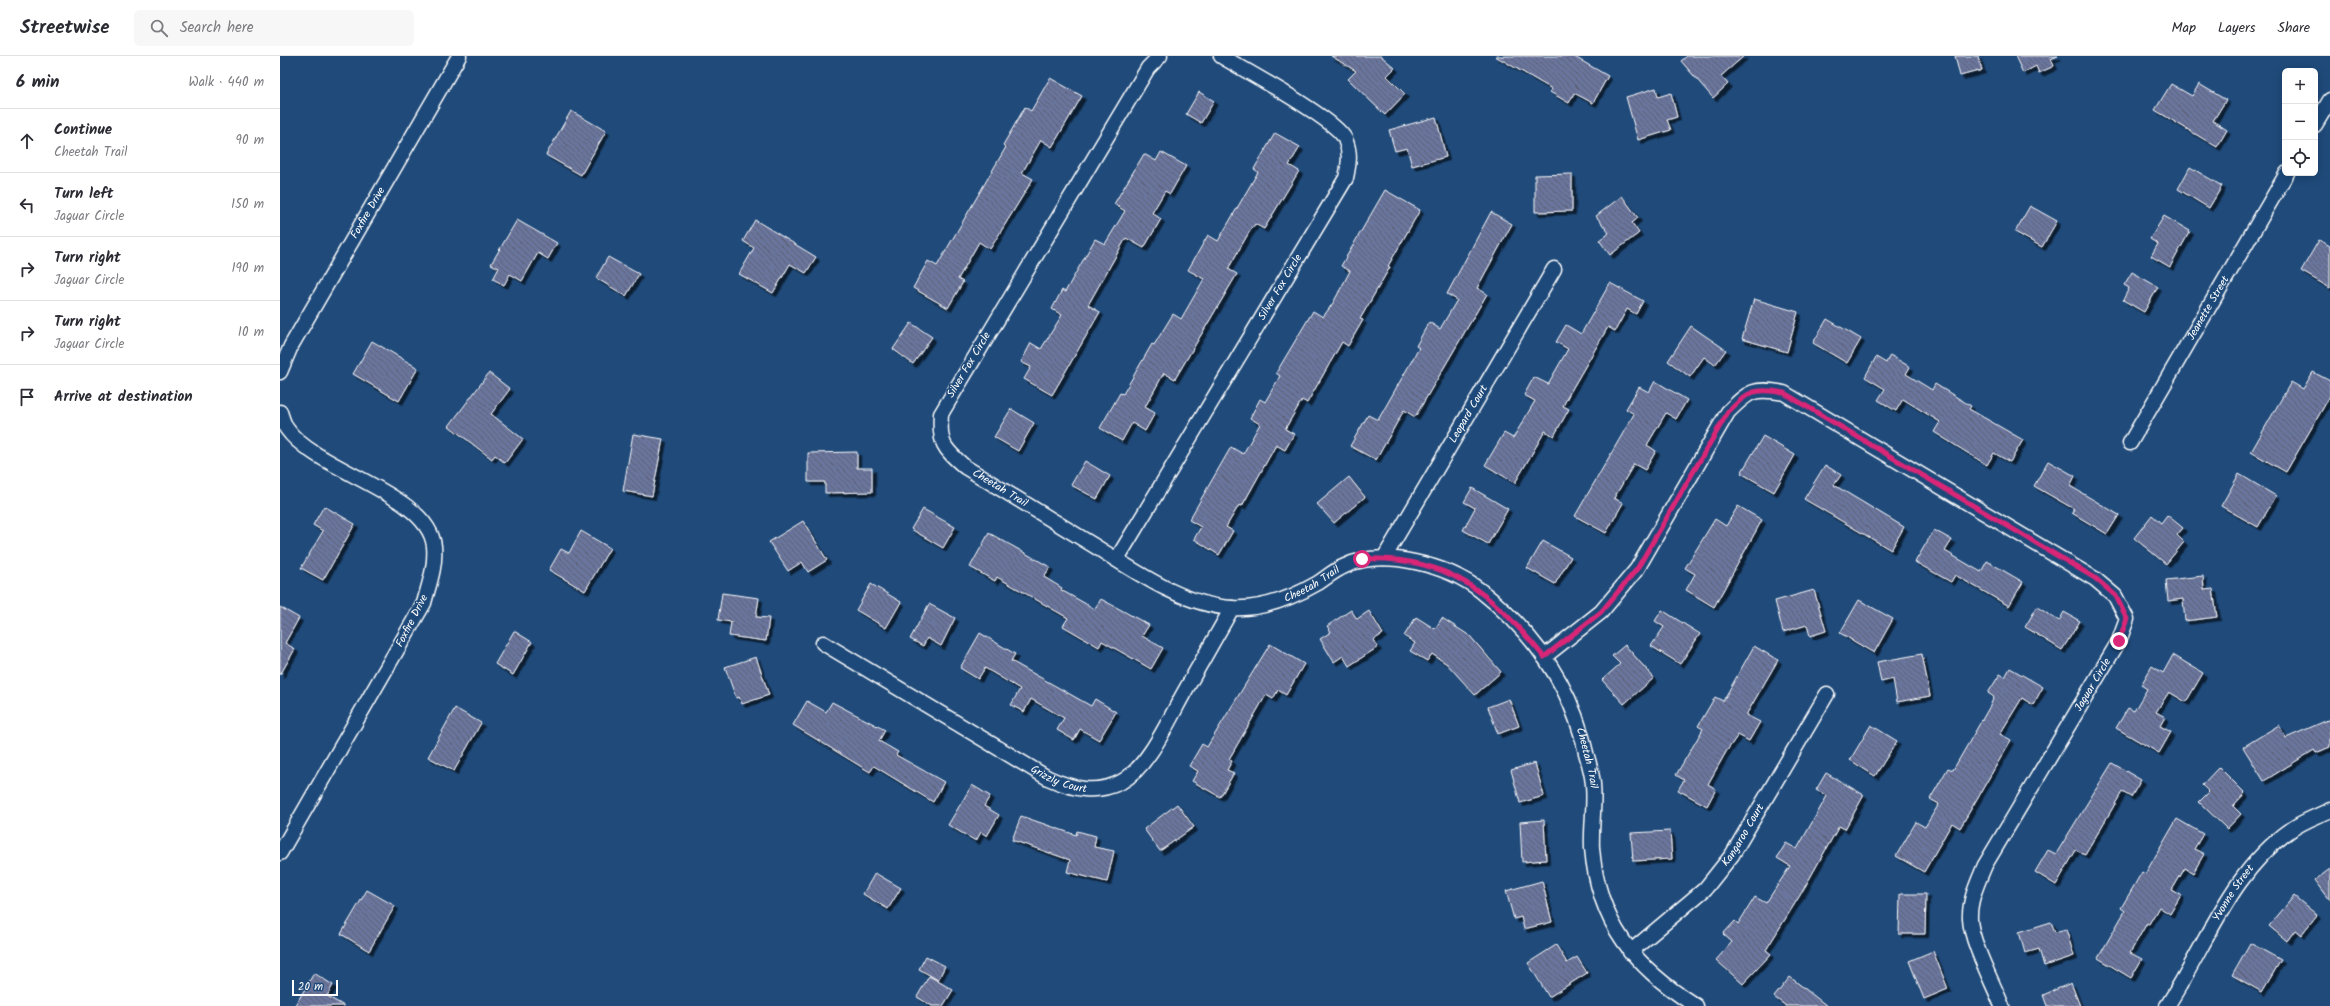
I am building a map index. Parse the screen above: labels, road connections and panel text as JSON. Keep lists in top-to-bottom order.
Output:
{
  "streets": {
    "street": [
      "Foxfire Drive",
      "Silver Fox Circle",
      "Jeanette Street",
      "Leopard Court",
      "Cheetah Trail",
      "Jaguar Circle",
      "Grizzly Court",
      "Kangaroo Court",
      "Yvonne Street"
    ]
  },
  "crossings": [
    ["Silver Fox Circle", "Cheetah Trail"],
    ["Leopard Court", "Cheetah Trail"],
    ["Cheetah Trail", "Jaguar Circle"],
    ["Cheetah Trail", "Grizzly Court"],
    ["Cheetah Trail", "Kangaroo Court"]
  ],
  "scale_bar": "20 m",
  "page": {
    "header": "Streetwise",
    "search": "Search here",
    "nav": ["Map", "Layers", "Share"],
    "heading": ["6 min", "Walk · 440 m"],
    "map_buttons": ["+", "−"],
    "list": [
      ["Continue", "Cheetah Trail", "90 m"],
      ["Turn left", "Jaguar Circle", "150 m"],
      ["Turn right", "Jaguar Circle", "190 m"],
      ["Turn right", "Jaguar Circle", "10 m"],
      "Arrive at destination"
    ],
    "scale": "20 m"
  }
}
